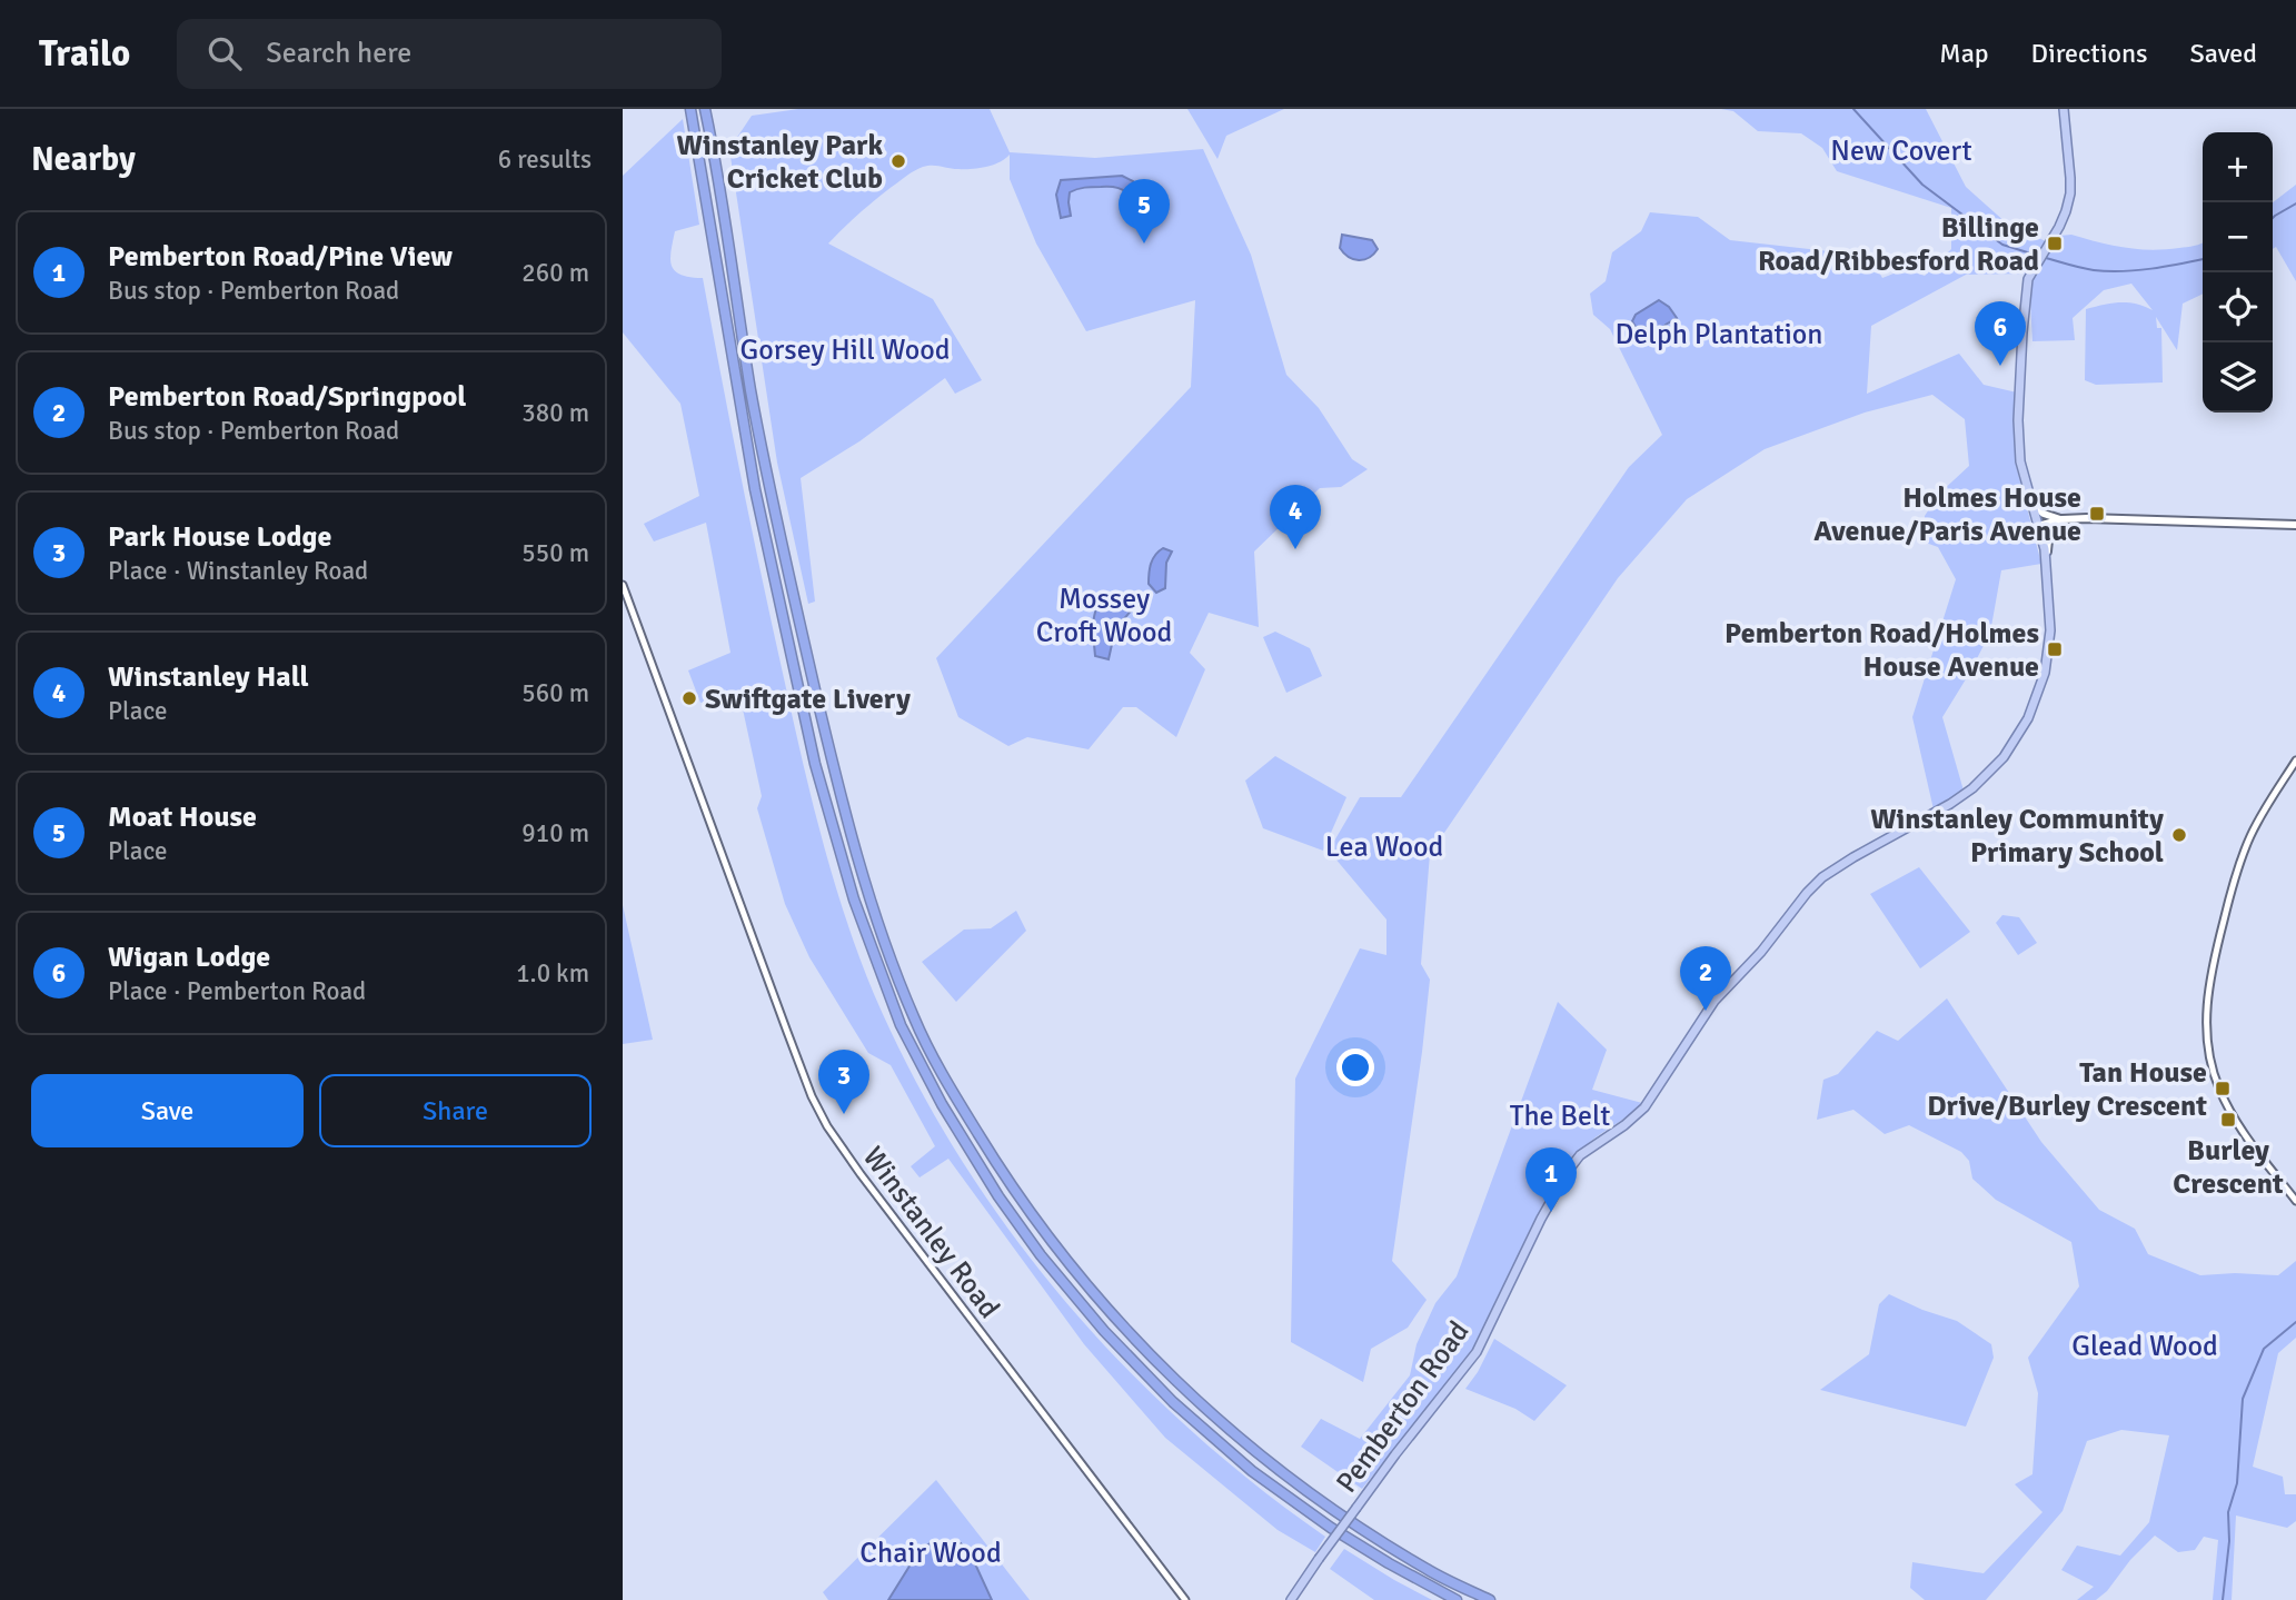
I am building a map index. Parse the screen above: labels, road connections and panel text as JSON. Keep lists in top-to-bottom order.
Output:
{
  "streets": {
    "main road": ["Pemberton Road"],
    "street": ["Winstanley Road"]
  },
  "parks": [
    "New Covert",
    "Delph Plantation",
    "Gorsey Hill Wood",
    "Mossey Croft Wood",
    "Lea Wood",
    "The Belt",
    "Glead Wood",
    "Chair Wood"
  ],
  "places": {
    "other": ["Winstanley Park Cricket Club", "Swiftgate Livery", "Winstanley Community Primary School"],
    "transit": [
      "Billinge Road/Ribbesford Road",
      "Holmes House Avenue/Paris Avenue",
      "Pemberton Road/Holmes House Avenue",
      "Tan House Drive/Burley Crescent",
      "Burley Crescent"
    ]
  },
  "page": {
    "header": "Trailo",
    "search": "Search here",
    "nav": ["Map", "Directions", "Saved"],
    "heading": ["Nearby", "6 results"],
    "map_buttons": ["+", "−"],
    "pins": [
      "5",
      "6",
      "4",
      "2",
      "3",
      "1"
    ],
    "list": [
      {
        "mark": "1",
        "name": "Pemberton Road/Pine View",
        "note": "Bus stop · Pemberton Road",
        "value": "260 m"
      },
      {
        "mark": "2",
        "name": "Pemberton Road/Springpool",
        "note": "Bus stop · Pemberton Road",
        "value": "380 m"
      },
      {
        "mark": "3",
        "name": "Park House Lodge",
        "note": "Place · Winstanley Road",
        "value": "550 m"
      },
      {
        "mark": "4",
        "name": "Winstanley Hall",
        "note": "Place",
        "value": "560 m"
      },
      {
        "mark": "5",
        "name": "Moat House",
        "note": "Place",
        "value": "910 m"
      },
      {
        "mark": "6",
        "name": "Wigan Lodge",
        "note": "Place · Pemberton Road",
        "value": "1.0 km"
      }
    ],
    "buttons": ["Save", "Share"]
  }
}
